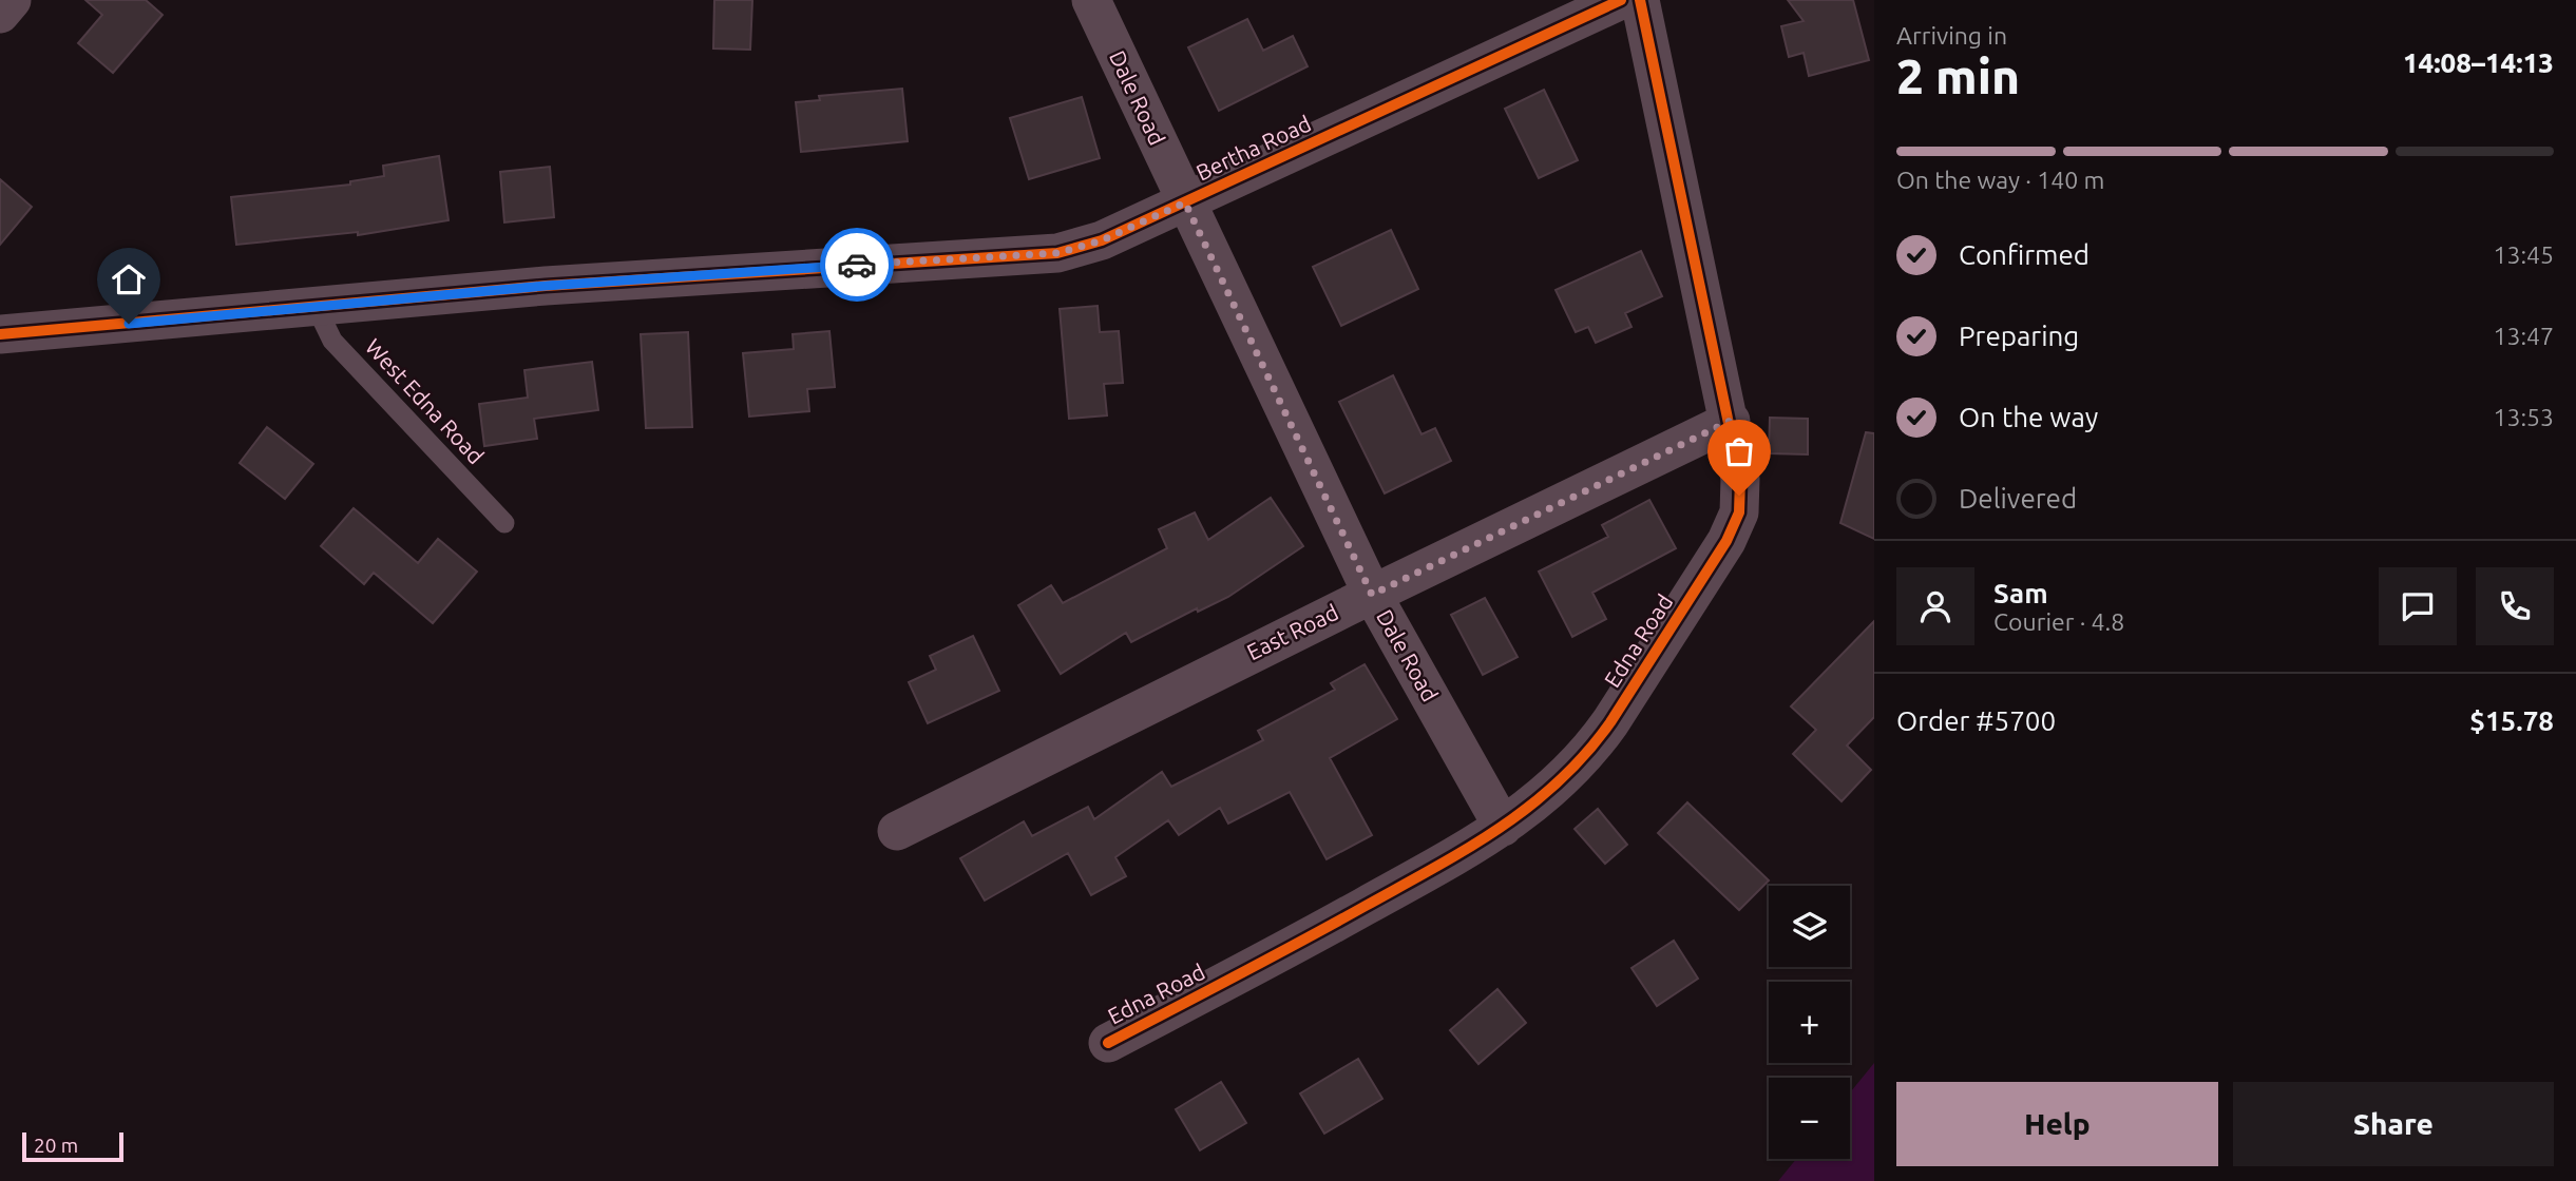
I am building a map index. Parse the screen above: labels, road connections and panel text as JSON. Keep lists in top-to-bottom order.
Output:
{
  "streets": {
    "street": [
      "Dale Road",
      "Bertha Road",
      "East Road",
      "Edna Road"
    ],
    "lane": ["West Edna Road"]
  },
  "crossings": [
    ["Dale Road", "Bertha Road"],
    ["Dale Road", "East Road"],
    ["Dale Road", "Edna Road"],
    ["Bertha Road", "West Edna Road"],
    ["East Road", "Edna Road"]
  ],
  "scale_bar": "20 m",
  "page": {
    "heading": ["2 min", "Arriving in", "14:08–14:13"],
    "panel": [
      "Sam",
      "Courier · 4.8",
      "Order #5700",
      "$15.78"
    ],
    "bar": "On the way · 140 m",
    "list": [
      ["Confirmed", "13:45"],
      ["Preparing", "13:47"],
      ["On the way", "13:53"],
      "Delivered"
    ],
    "map_buttons": ["+", "−"],
    "buttons": ["Help", "Share"],
    "scale": "20 m"
  }
}
